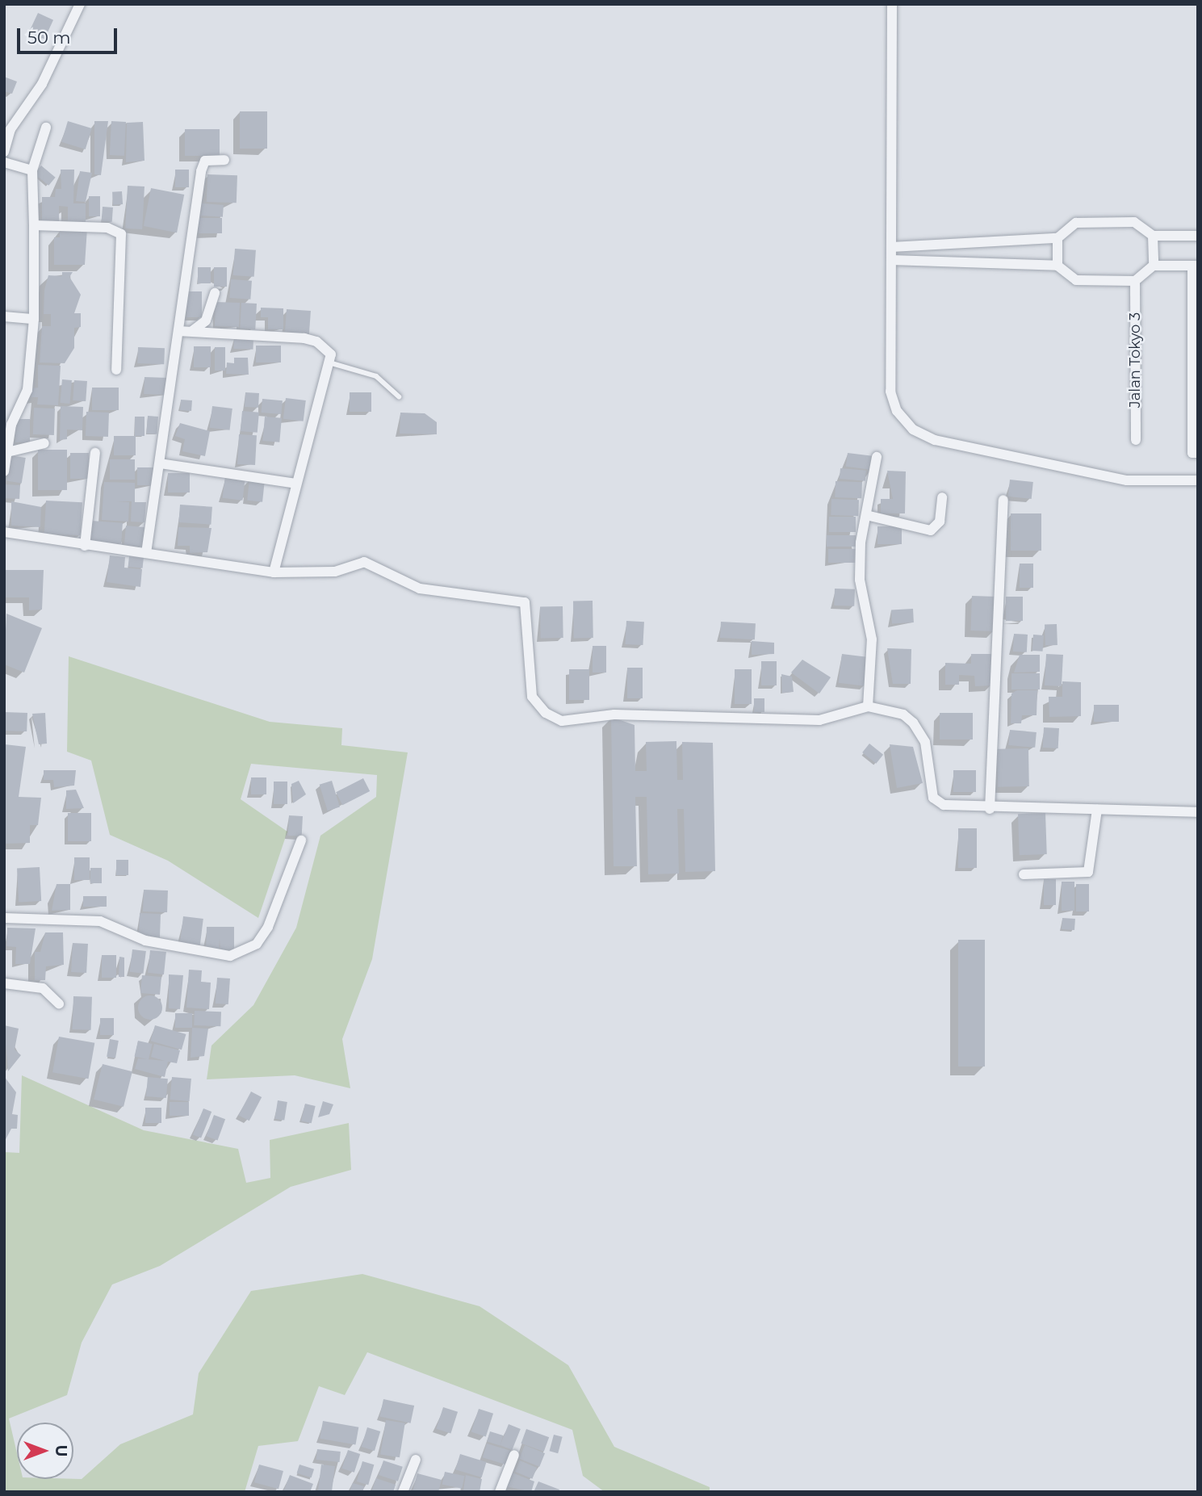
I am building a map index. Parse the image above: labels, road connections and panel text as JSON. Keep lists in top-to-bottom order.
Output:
{
  "streets": {
    "street": ["Jalan Tokyo 3"]
  },
  "scale_bar": "50 m",
  "north": "right"
}
